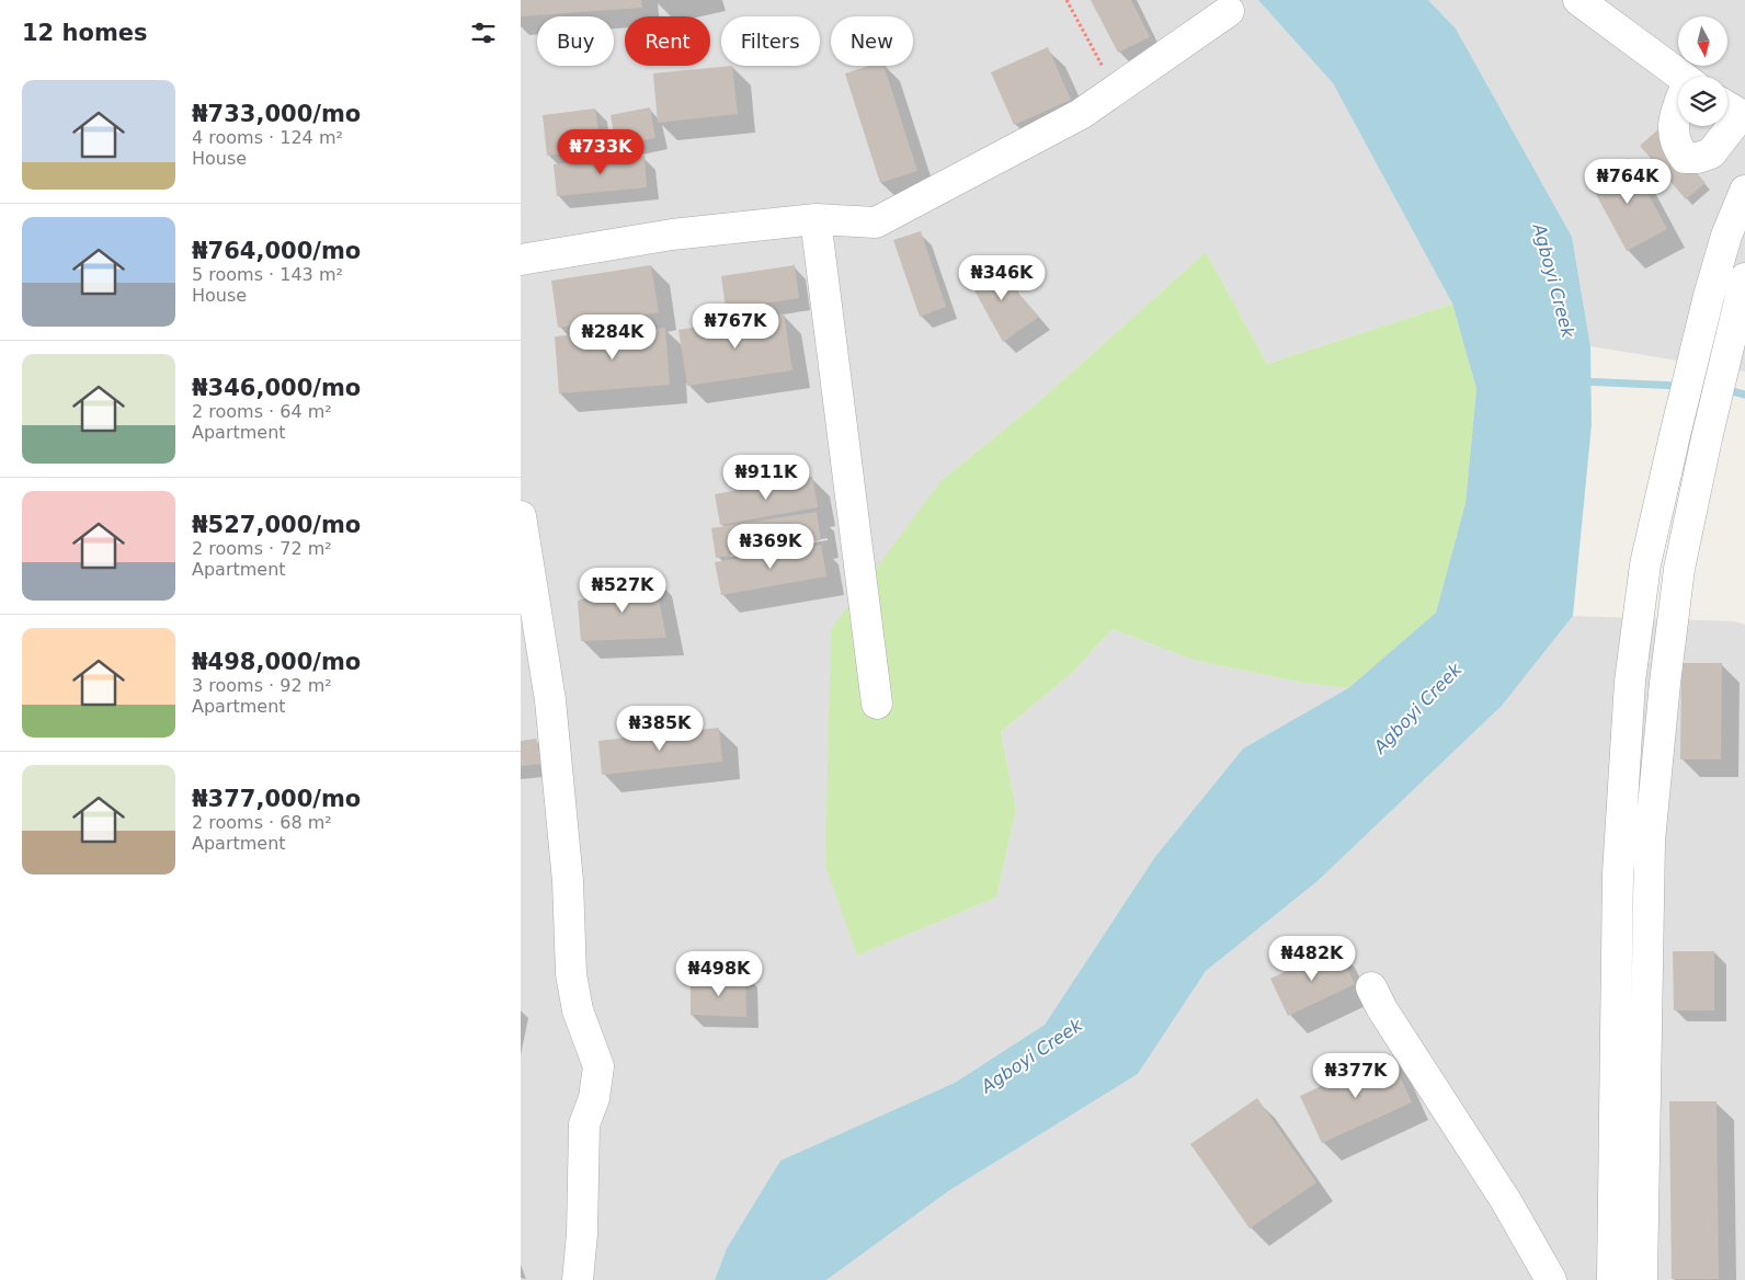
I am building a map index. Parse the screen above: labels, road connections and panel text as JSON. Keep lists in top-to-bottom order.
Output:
{
  "water": ["Agboyi Creek"],
  "north": "bottom",
  "page": {
    "heading": "12 homes",
    "chip": [
      "Buy",
      "Rent",
      "Filters",
      "New"
    ],
    "list": [
      {
        "name": "₦733,000/mo",
        "note": "4 rooms · 124 m² · House"
      },
      {
        "name": "₦764,000/mo",
        "note": "5 rooms · 143 m² · House"
      },
      {
        "name": "₦346,000/mo",
        "note": "2 rooms · 64 m² · Apartment"
      },
      {
        "name": "₦527,000/mo",
        "note": "2 rooms · 72 m² · Apartment"
      },
      {
        "name": "₦498,000/mo",
        "note": "3 rooms · 92 m² · Apartment"
      },
      {
        "name": "₦377,000/mo",
        "note": "2 rooms · 68 m² · Apartment"
      }
    ],
    "price": [
      "₦733K",
      "₦764K",
      "₦346K",
      "₦767K",
      "₦284K",
      "₦911K",
      "₦369K",
      "₦527K",
      "₦385K",
      "₦482K",
      "₦498K",
      "₦377K"
    ]
  }
}
